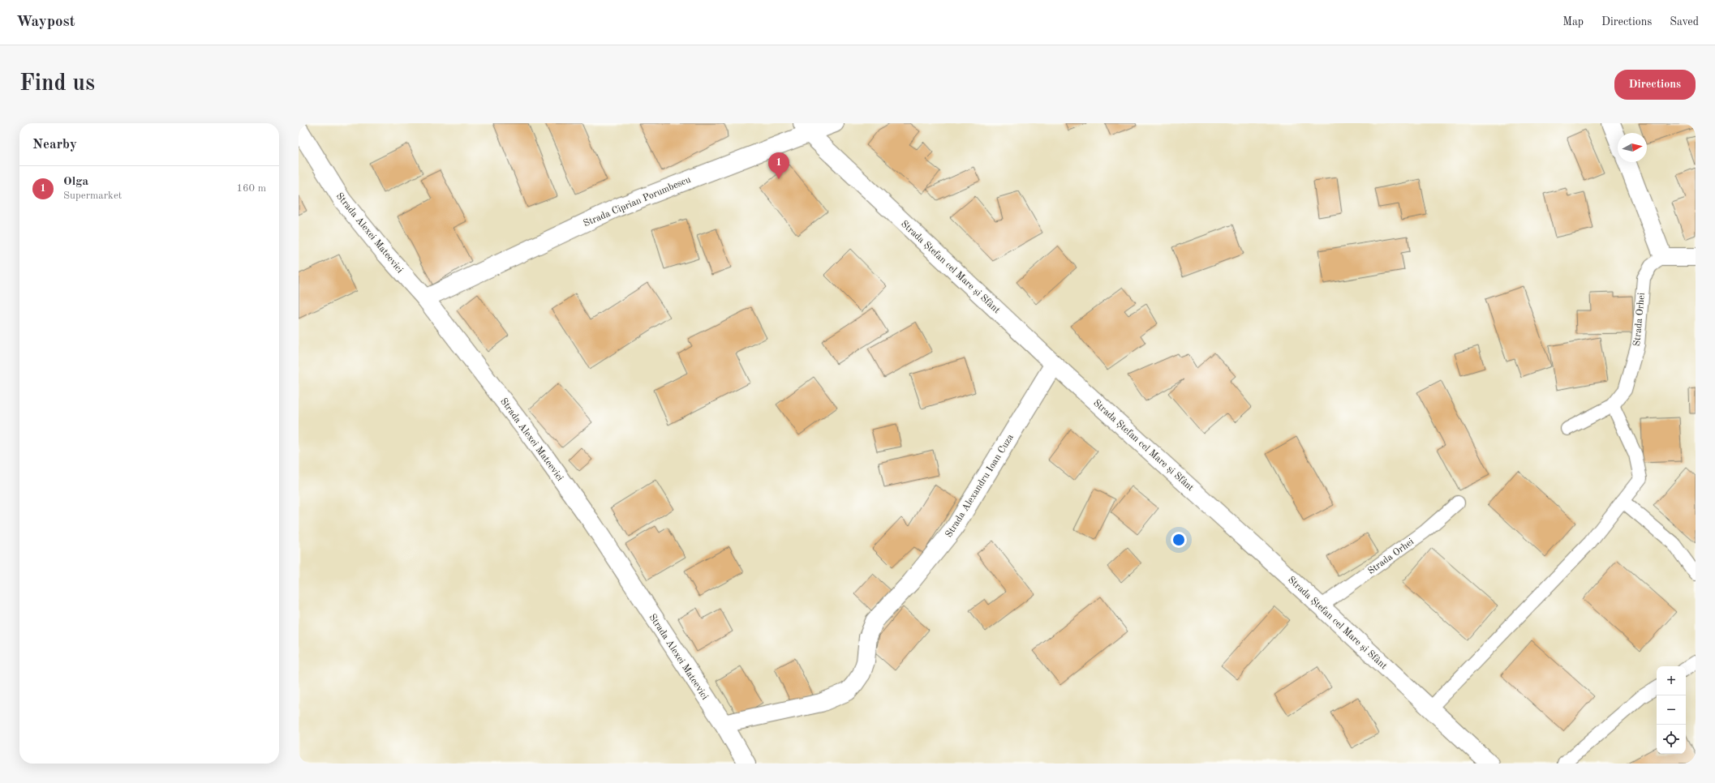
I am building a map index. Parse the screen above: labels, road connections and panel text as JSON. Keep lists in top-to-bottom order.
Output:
{
  "streets": {
    "street": [
      "Strada Ciprian Porumbescu",
      "Strada Alexei Mateevici",
      "Strada Ștefan cel Mare și Sfânt",
      "Strada Alexandru Ioan Cuza"
    ],
    "lane": ["Strada Orhei"]
  },
  "crossings": [
    ["Strada Ciprian Porumbescu", "Strada Alexei Mateevici"],
    ["Strada Ciprian Porumbescu", "Strada Ștefan cel Mare și Sfânt"],
    ["Strada Alexei Mateevici", "Strada Alexandru Ioan Cuza"],
    ["Strada Ștefan cel Mare și Sfânt", "Strada Orhei"],
    ["Strada Ștefan cel Mare și Sfânt", "Strada Alexandru Ioan Cuza"]
  ],
  "north": "right",
  "page": {
    "header": "Waypost",
    "nav": ["Map", "Directions", "Saved"],
    "buttons": "Directions",
    "title": "Find us",
    "heading": "Nearby",
    "pins": "1",
    "list": [
      {
        "mark": "1",
        "name": "Olga",
        "note": "Supermarket",
        "value": "160 m"
      }
    ],
    "map_buttons": ["+", "−"]
  }
}
